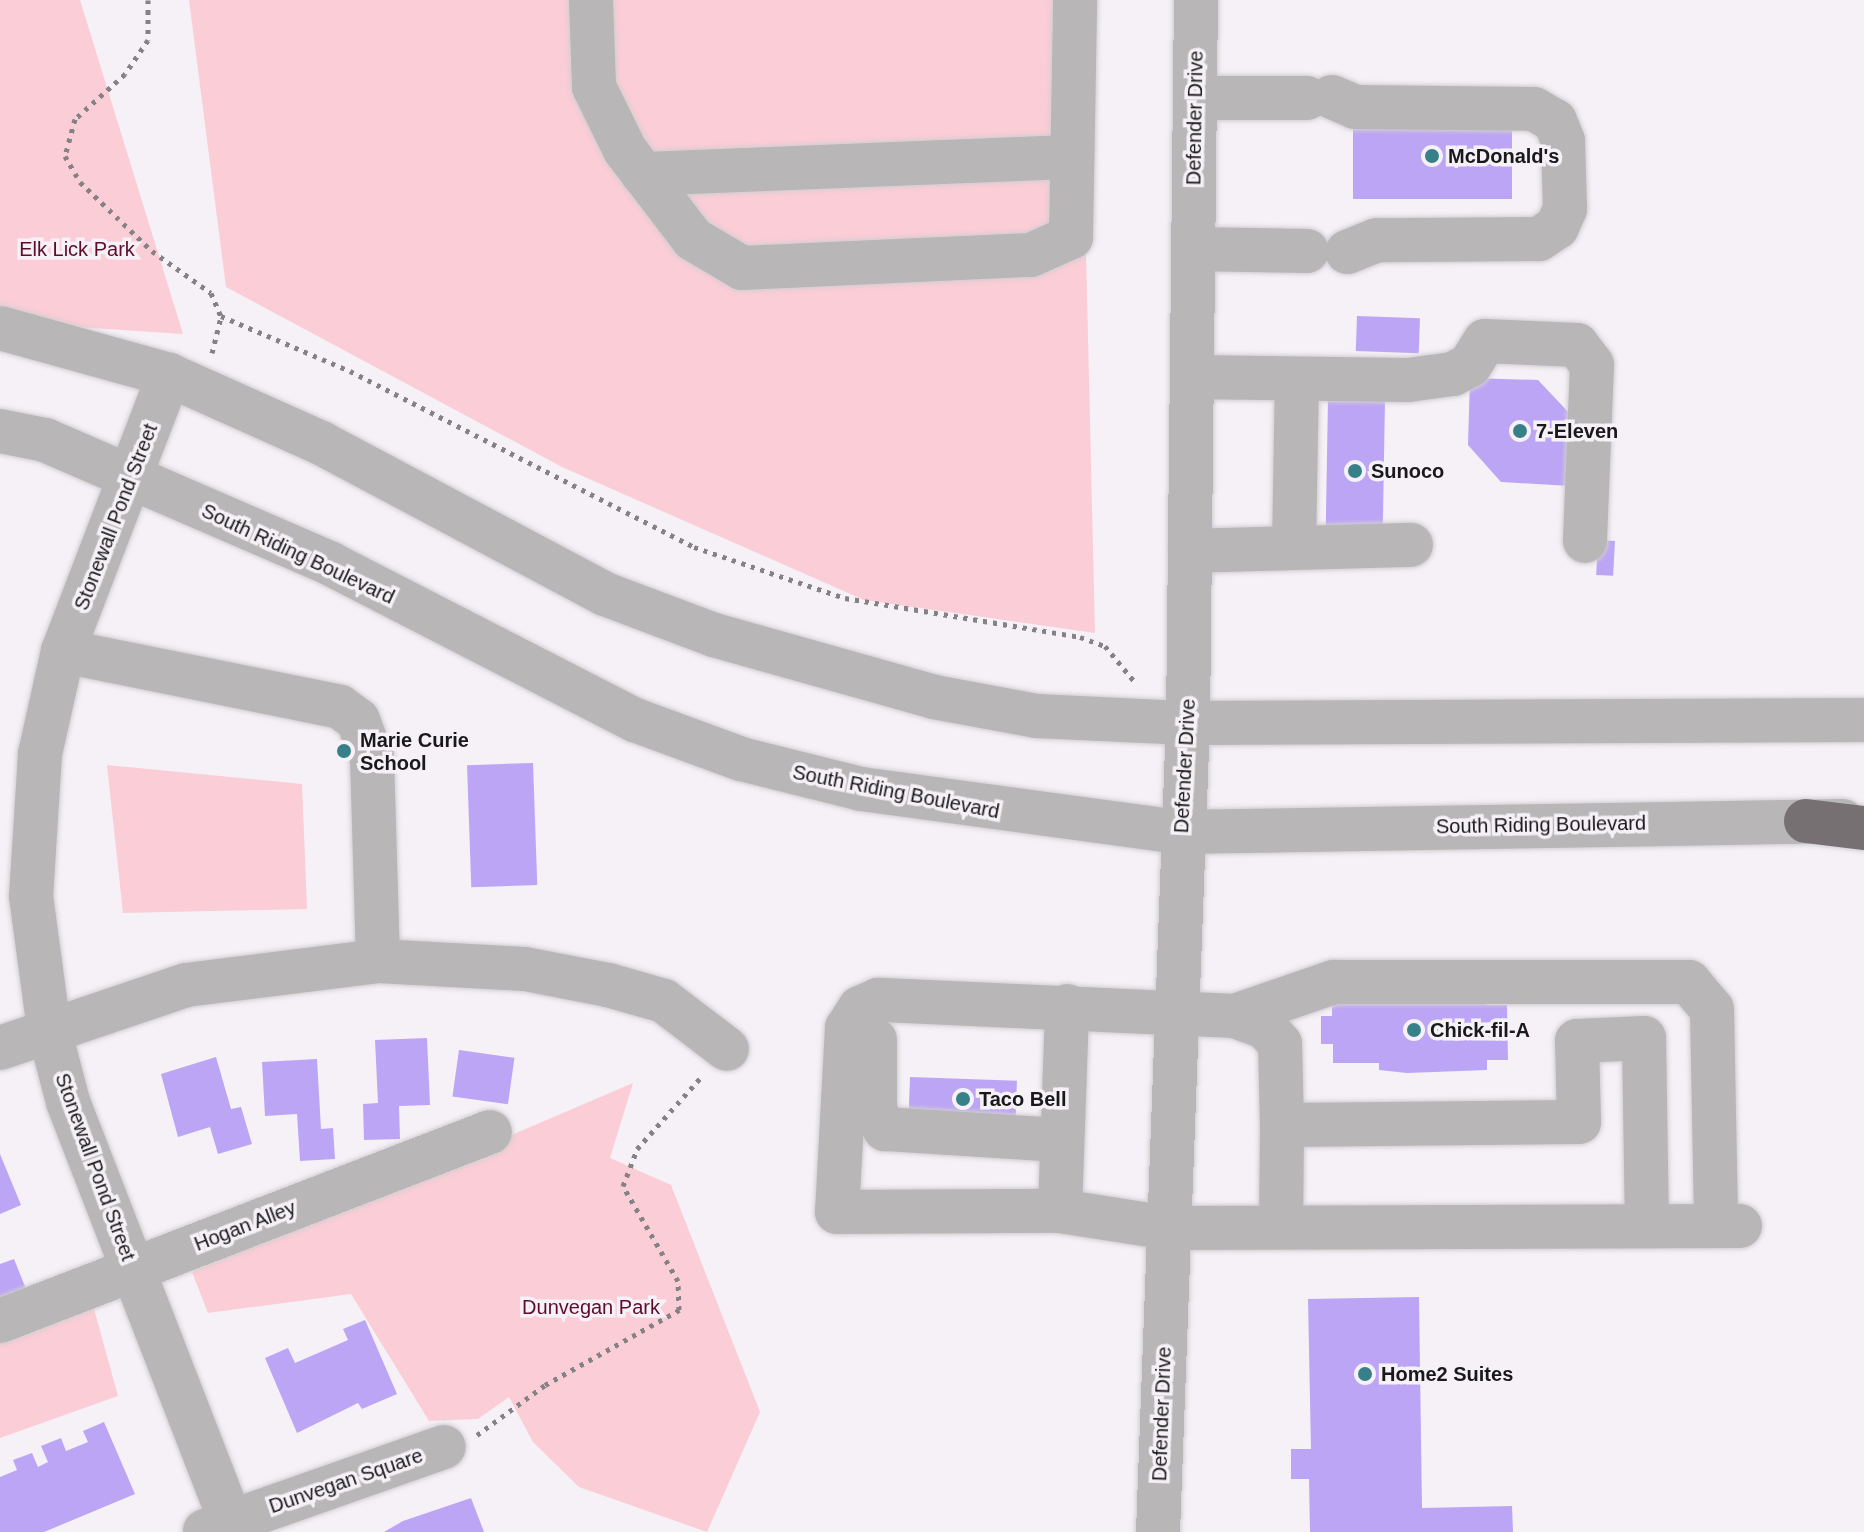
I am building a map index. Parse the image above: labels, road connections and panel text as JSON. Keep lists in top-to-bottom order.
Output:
{
  "streets": {
    "street": [
      "Defender Drive",
      "Stonewall Pond Street",
      "South Riding Boulevard",
      "Hogan Alley",
      "Dunvegan Square"
    ]
  },
  "crossings": [
    ["Defender Drive", "South Riding Boulevard"],
    ["Stonewall Pond Street", "South Riding Boulevard"],
    ["Stonewall Pond Street", "Hogan Alley"],
    ["Stonewall Pond Street", "Dunvegan Square"]
  ],
  "parks": ["Elk Lick Park", "Dunvegan Park"],
  "places": [
    "McDonald's",
    "7-Eleven",
    "Sunoco",
    "Marie Curie School",
    "Chick-fil-A",
    "Taco Bell",
    "Home2 Suites"
  ]
}
